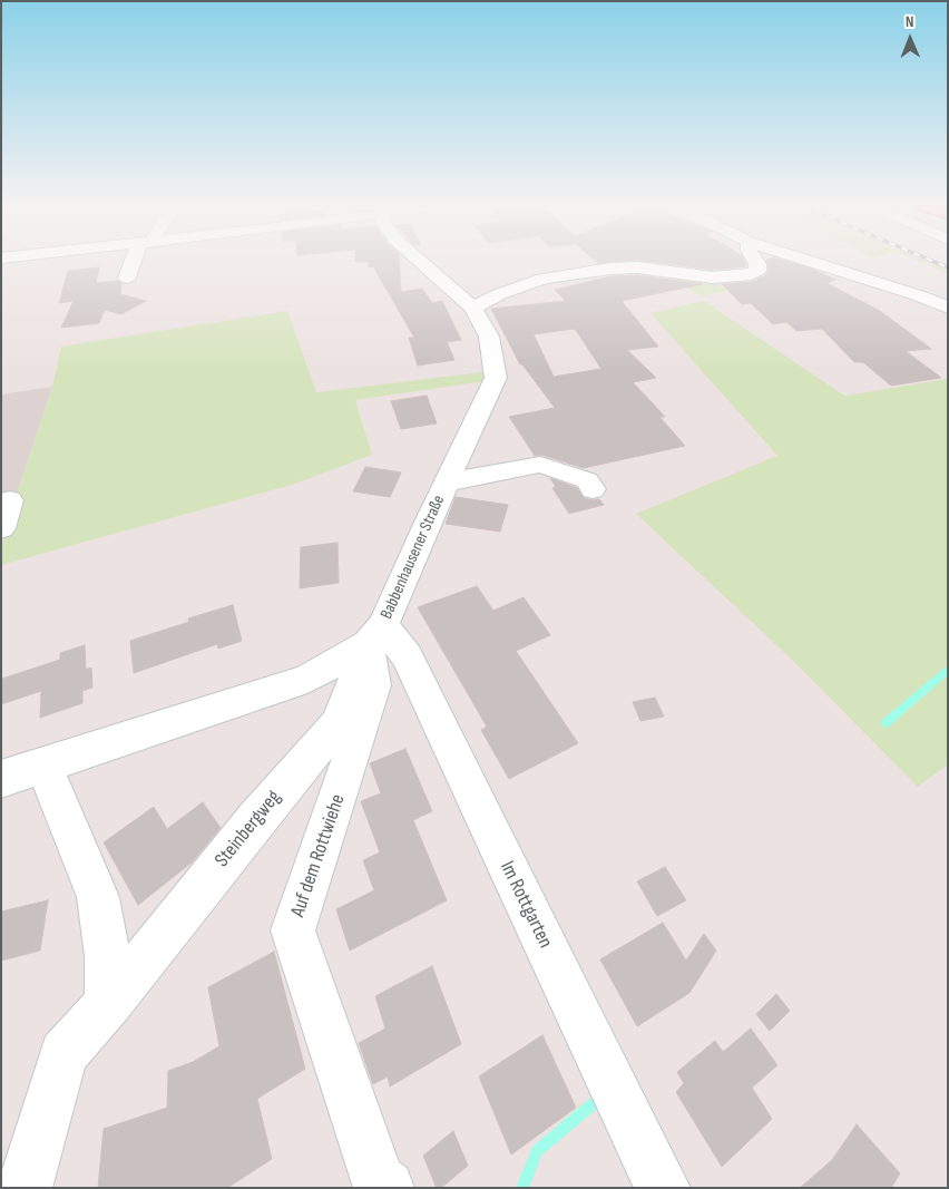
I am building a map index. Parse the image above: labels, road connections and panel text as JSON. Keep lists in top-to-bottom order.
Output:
{
  "streets": {
    "street": [
      "Babbenhausener Straße",
      "Steinbergweg",
      "Auf dem Rottwiehe",
      "Im Rottgarten"
    ]
  },
  "crossings": [
    ["Babbenhausener Straße", "Steinbergweg"],
    ["Babbenhausener Straße", "Auf dem Rottwiehe"],
    ["Babbenhausener Straße", "Im Rottgarten"],
    ["Steinbergweg", "Auf dem Rottwiehe"],
    ["Steinbergweg", "Im Rottgarten"],
    ["Auf dem Rottwiehe", "Im Rottgarten"]
  ],
  "north": "top"
}
